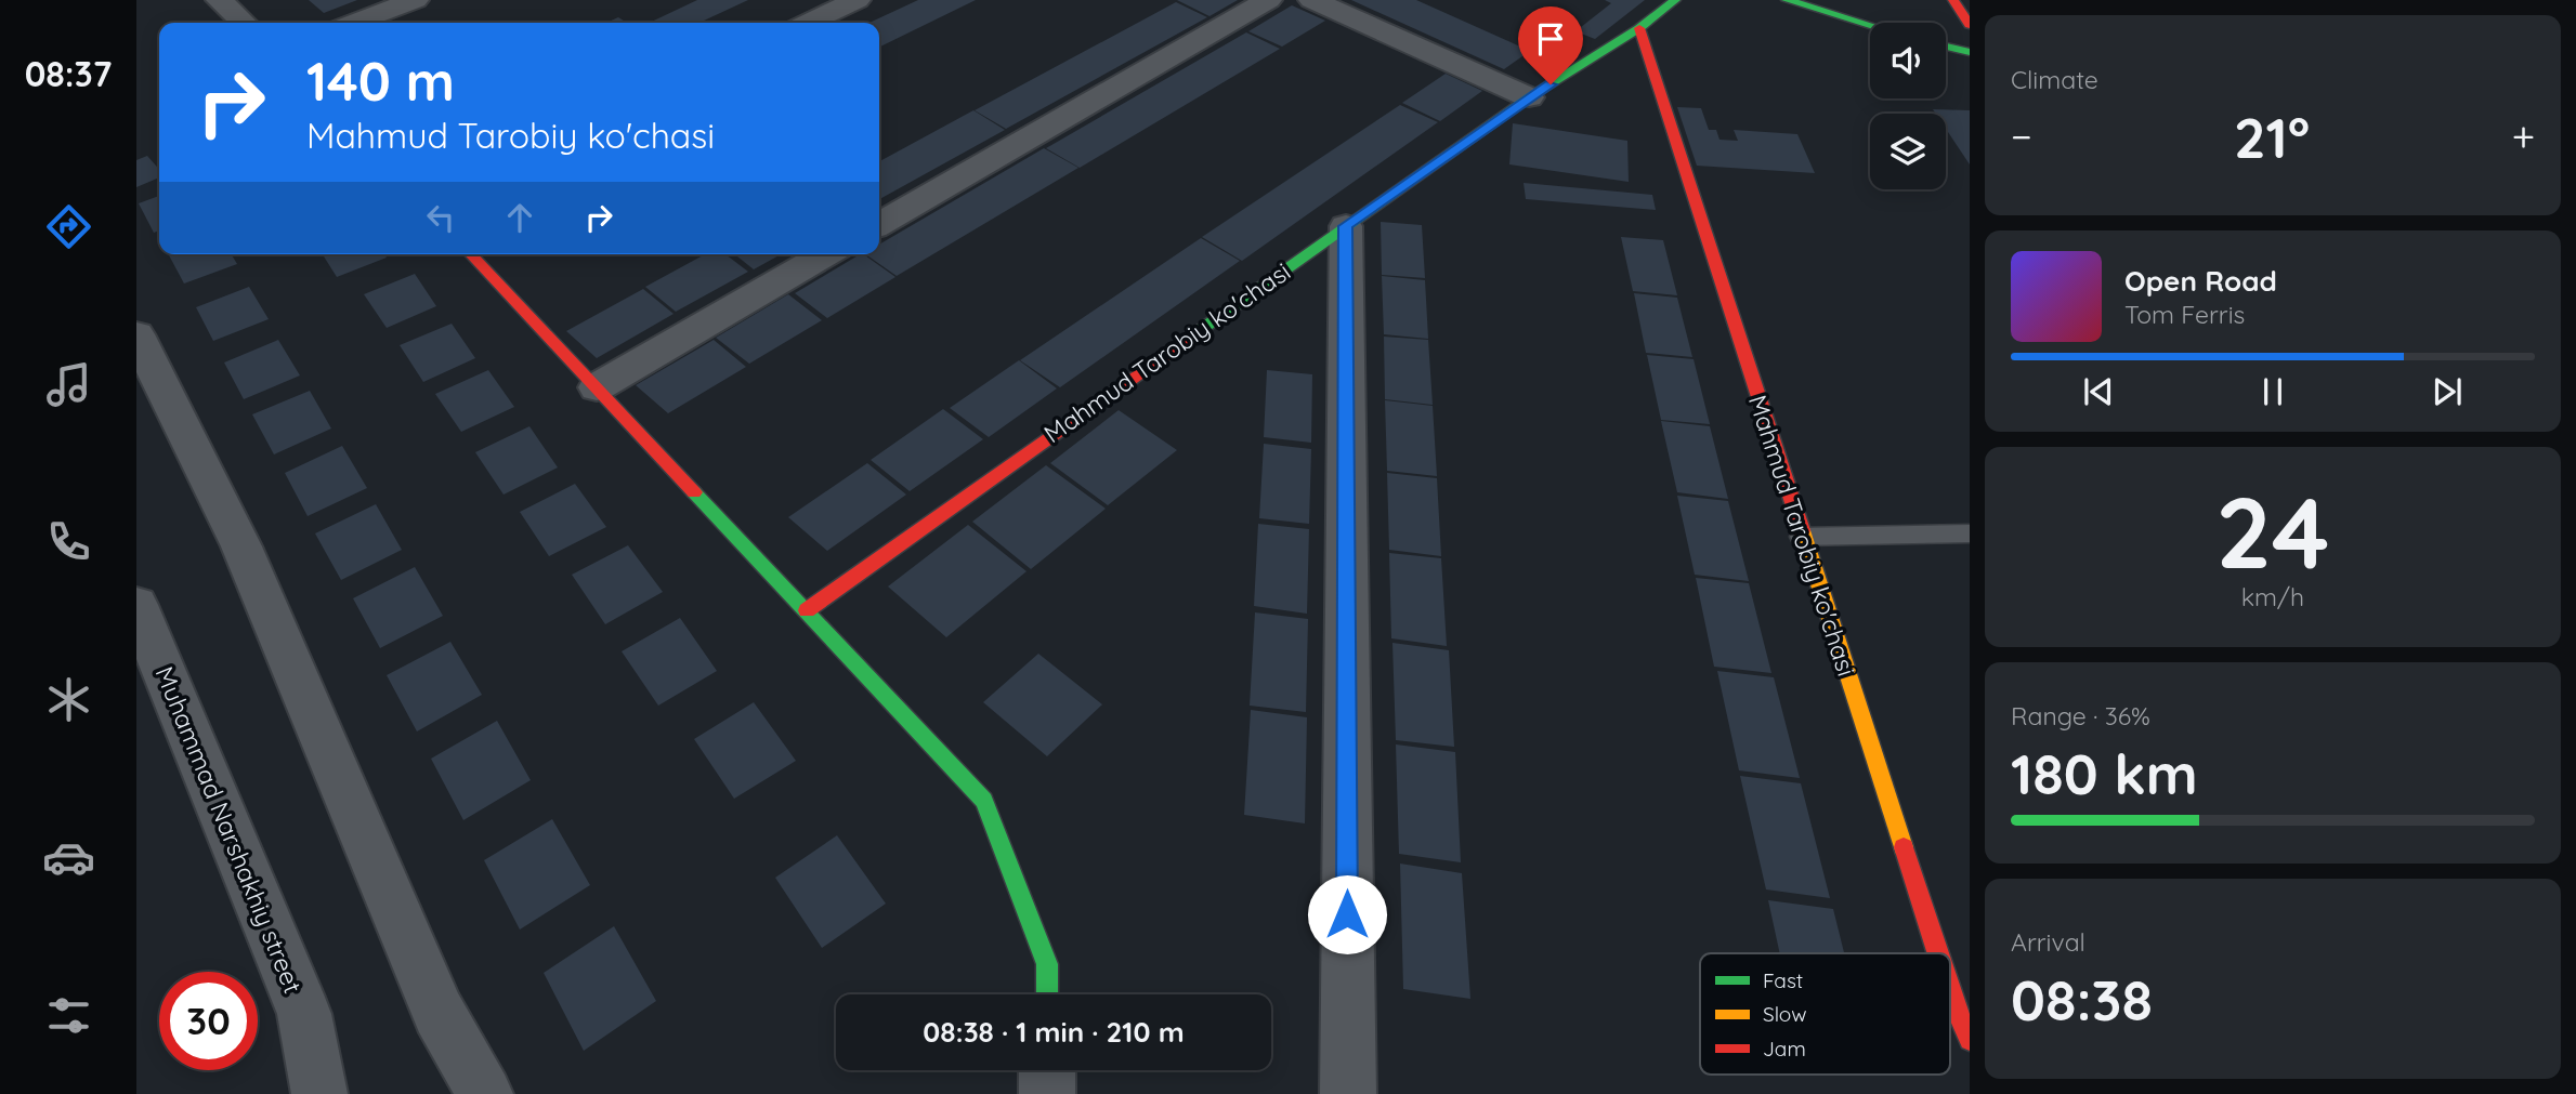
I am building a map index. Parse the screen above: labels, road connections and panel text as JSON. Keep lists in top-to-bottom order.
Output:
{
  "streets": {
    "street": ["Mahmud Tarobiy ko'chasi", "Muhammad Narshakhiy street"]
  },
  "legend": ["Fast", "Slow", "Jam"],
  "page": {
    "tabs": "08:37",
    "tile": [
      "Climate",
      ["24", "km/h"],
      ["Range · 36%", "180 km"],
      ["Arrival", "08:38"]
    ],
    "turn": ["140 m", "Mahmud Tarobiy ko'chasi"],
    "heat": ["−", "21°", "+"],
    "song": ["Open Road", "Tom Ferris"],
    "limit": "30",
    "trip": "08:38 · 1 min · 210 m"
  }
}
